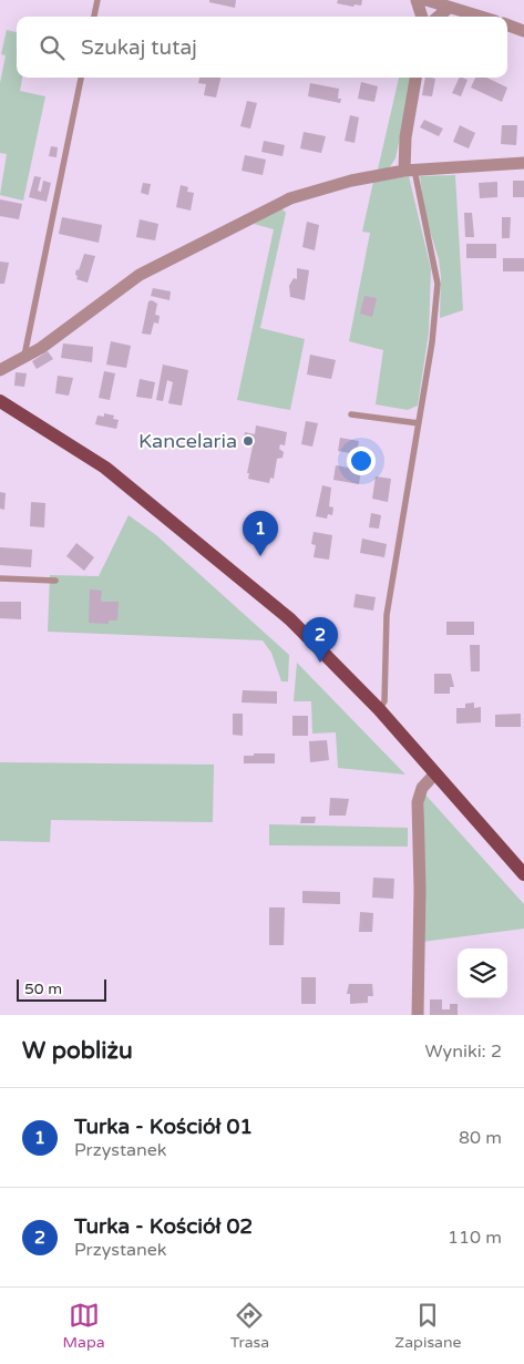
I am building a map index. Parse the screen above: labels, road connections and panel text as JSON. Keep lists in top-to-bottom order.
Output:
{
  "places": ["Kancelaria"],
  "scale_bar": "50 m",
  "page": {
    "search": "Szukaj tutaj",
    "pins": ["1", "2"],
    "scale": "50 m",
    "heading": ["W pobliżu", "Wyniki: 2"],
    "list": [
      {
        "mark": "1",
        "name": "Turka - Kościół 01",
        "note": "Przystanek",
        "value": "80 m"
      },
      {
        "mark": "2",
        "name": "Turka - Kościół 02",
        "note": "Przystanek",
        "value": "110 m"
      }
    ],
    "nav": ["Mapa", "Trasa", "Zapisane"]
  }
}
